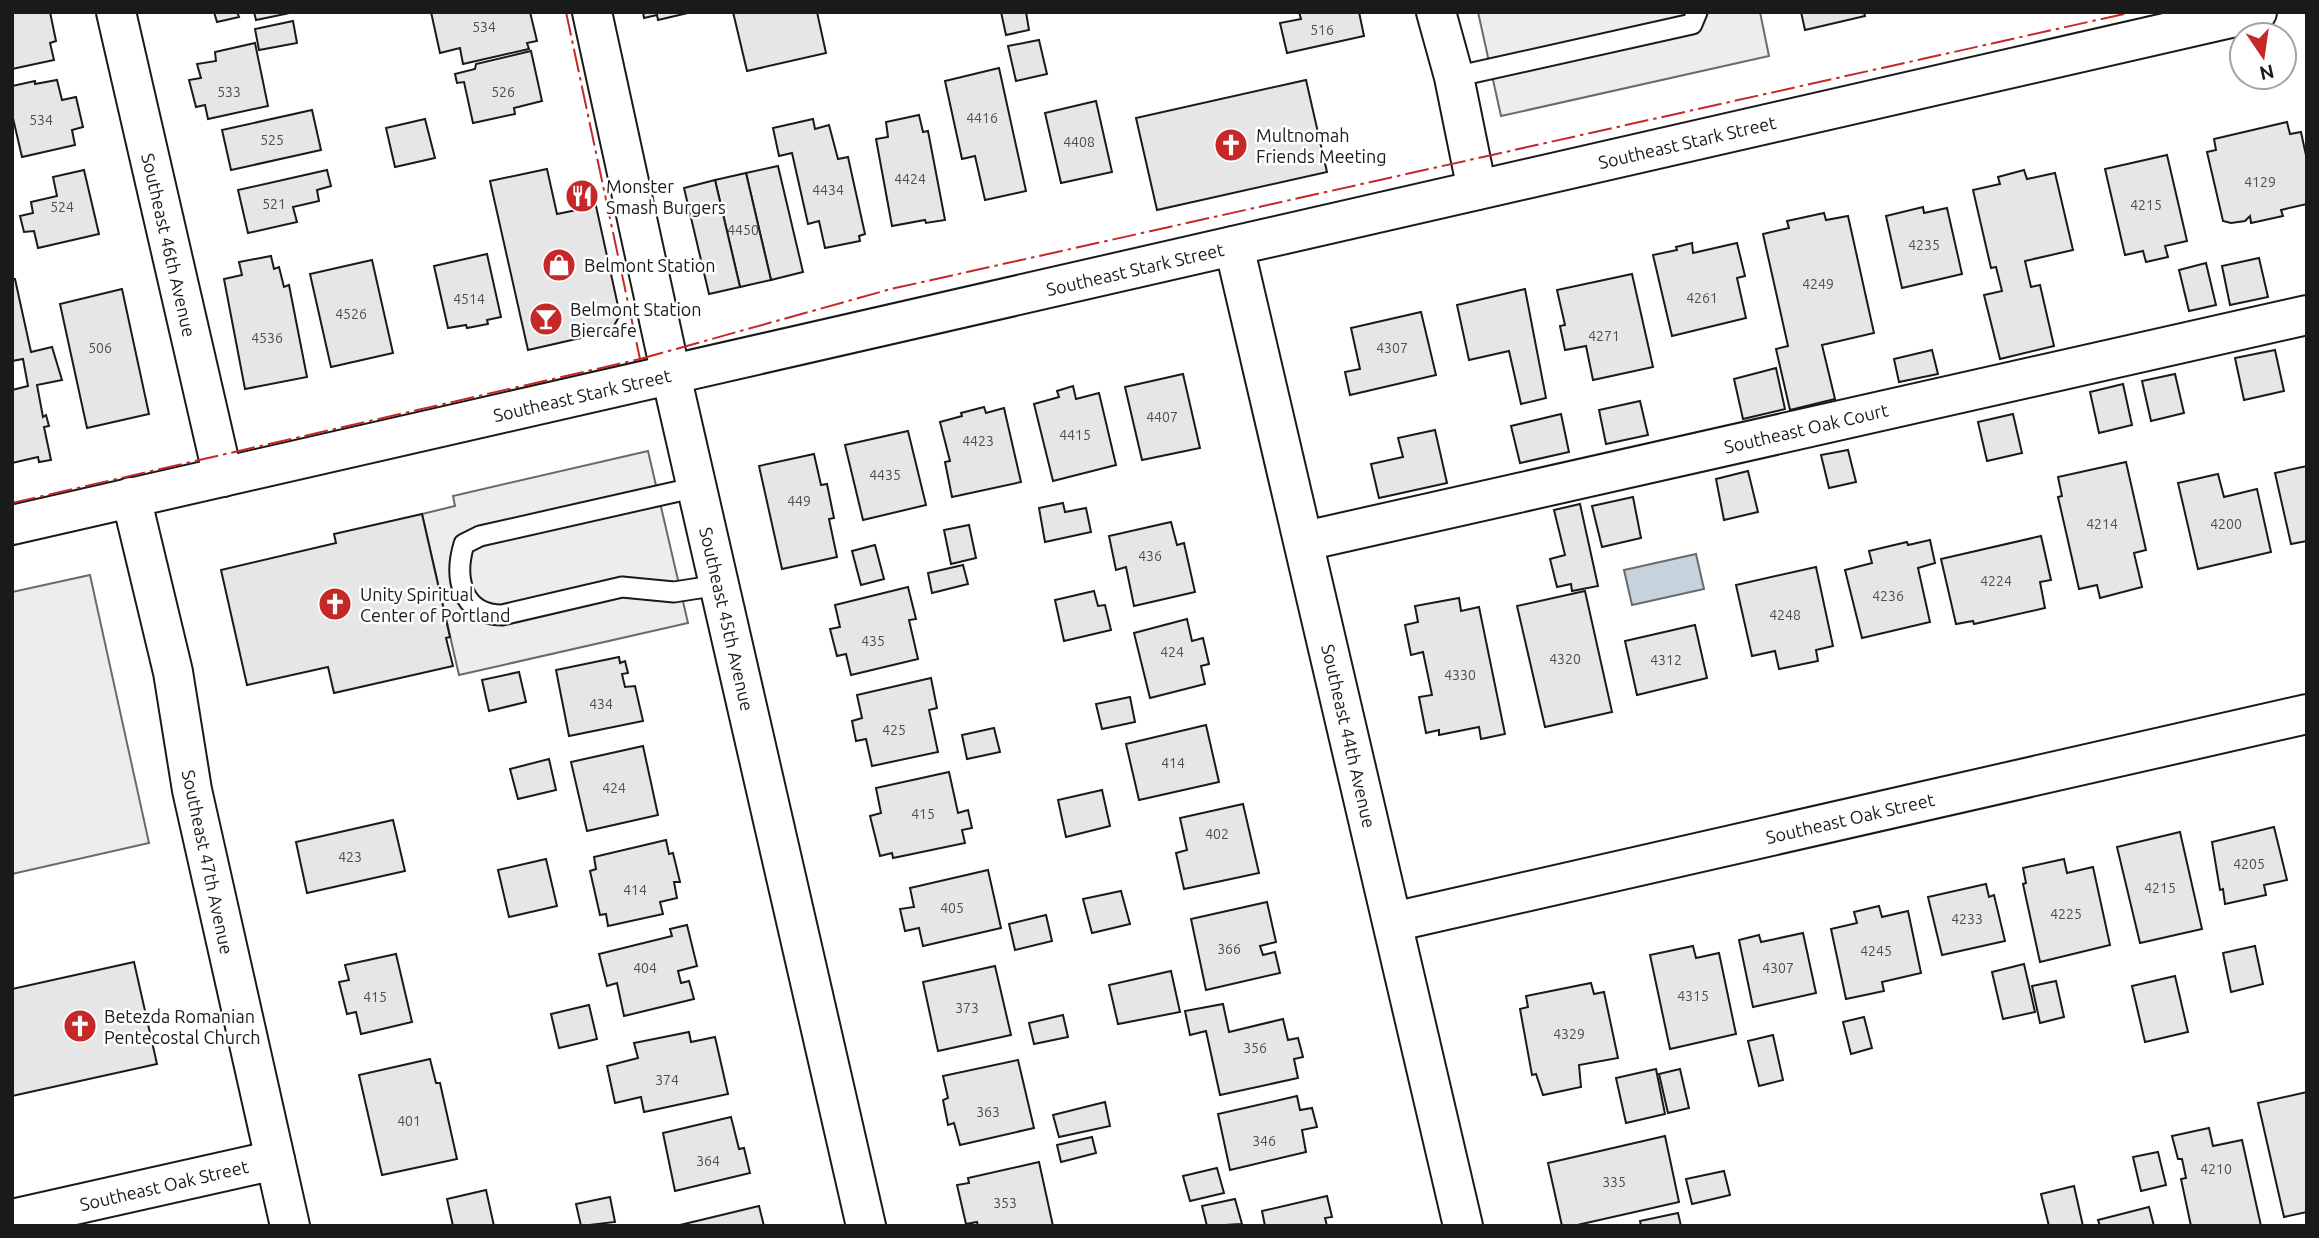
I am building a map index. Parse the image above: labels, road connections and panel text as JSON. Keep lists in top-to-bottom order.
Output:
{
  "streets": {
    "street": [
      "Southeast Stark Street",
      "Southeast 46th Avenue",
      "Southeast Oak Court",
      "Southeast 45th Avenue",
      "Southeast 44th Avenue",
      "Southeast Oak Street",
      "Southeast 47th Avenue"
    ]
  },
  "crossings": [
    ["Southeast Stark Street", "Southeast 46th Avenue"],
    ["Southeast Stark Street", "Southeast 45th Avenue"],
    ["Southeast Stark Street", "Southeast 44th Avenue"],
    ["Southeast Stark Street", "Southeast 47th Avenue"],
    ["Southeast Oak Court", "Southeast 44th Avenue"],
    ["Southeast 44th Avenue", "Southeast Oak Street"],
    ["Southeast Oak Street", "Southeast 47th Avenue"]
  ],
  "places": {
    "church": ["Multnomah Friends Meeting", "Unity Spiritual Center of Portland", "Betezda Romanian Pentecostal Church"],
    "restaurant": ["Monster Smash Burgers"],
    "shop": ["Belmont Station"],
    "bar": ["Belmont Station Biercafe"]
  },
  "house_numbers": [
    "534",
    "516",
    "533",
    "526",
    "4416",
    "534",
    "525",
    "4408",
    "4424",
    "4129",
    "4434",
    "521",
    "4215",
    "524",
    "4450",
    "4235",
    "4249",
    "4261",
    "4514",
    "4526",
    "4271",
    "4536",
    "506",
    "4307",
    "4407",
    "4415",
    "4423",
    "4435",
    "449",
    "4214",
    "4200",
    "436",
    "4224",
    "4236",
    "4248",
    "435",
    "424",
    "4320",
    "4312",
    "4330",
    "434",
    "425",
    "414",
    "424",
    "415",
    "402",
    "423",
    "4205",
    "4215",
    "414",
    "405",
    "4225",
    "4233",
    "366",
    "4245",
    "404",
    "4307",
    "4315",
    "415",
    "373",
    "4329",
    "356",
    "374",
    "363",
    "401",
    "346",
    "364",
    "4210",
    "335",
    "353"
  ],
  "north": "bottom"
}
